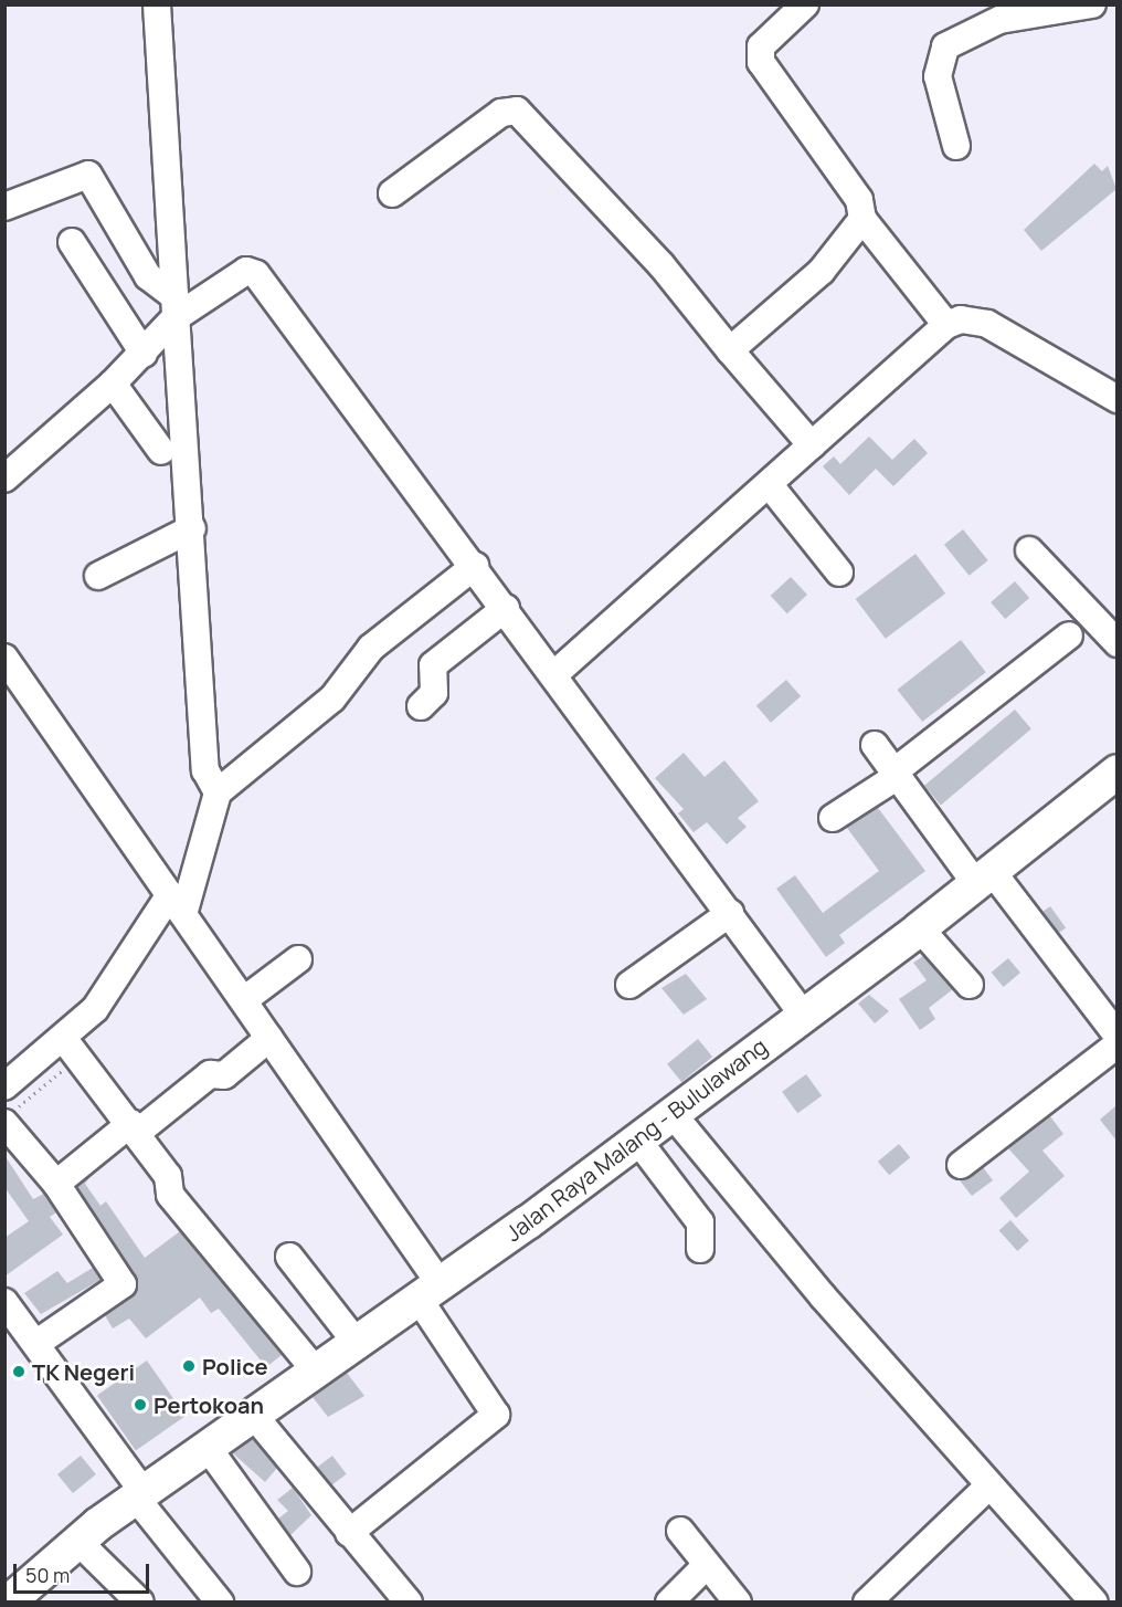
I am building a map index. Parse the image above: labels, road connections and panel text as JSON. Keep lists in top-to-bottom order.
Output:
{
  "streets": {
    "main road": ["Jalan Raya Malang - Bululawang"]
  },
  "places": ["Police", "TK Negeri", "Pertokoan"],
  "scale_bar": "50 m"
}
